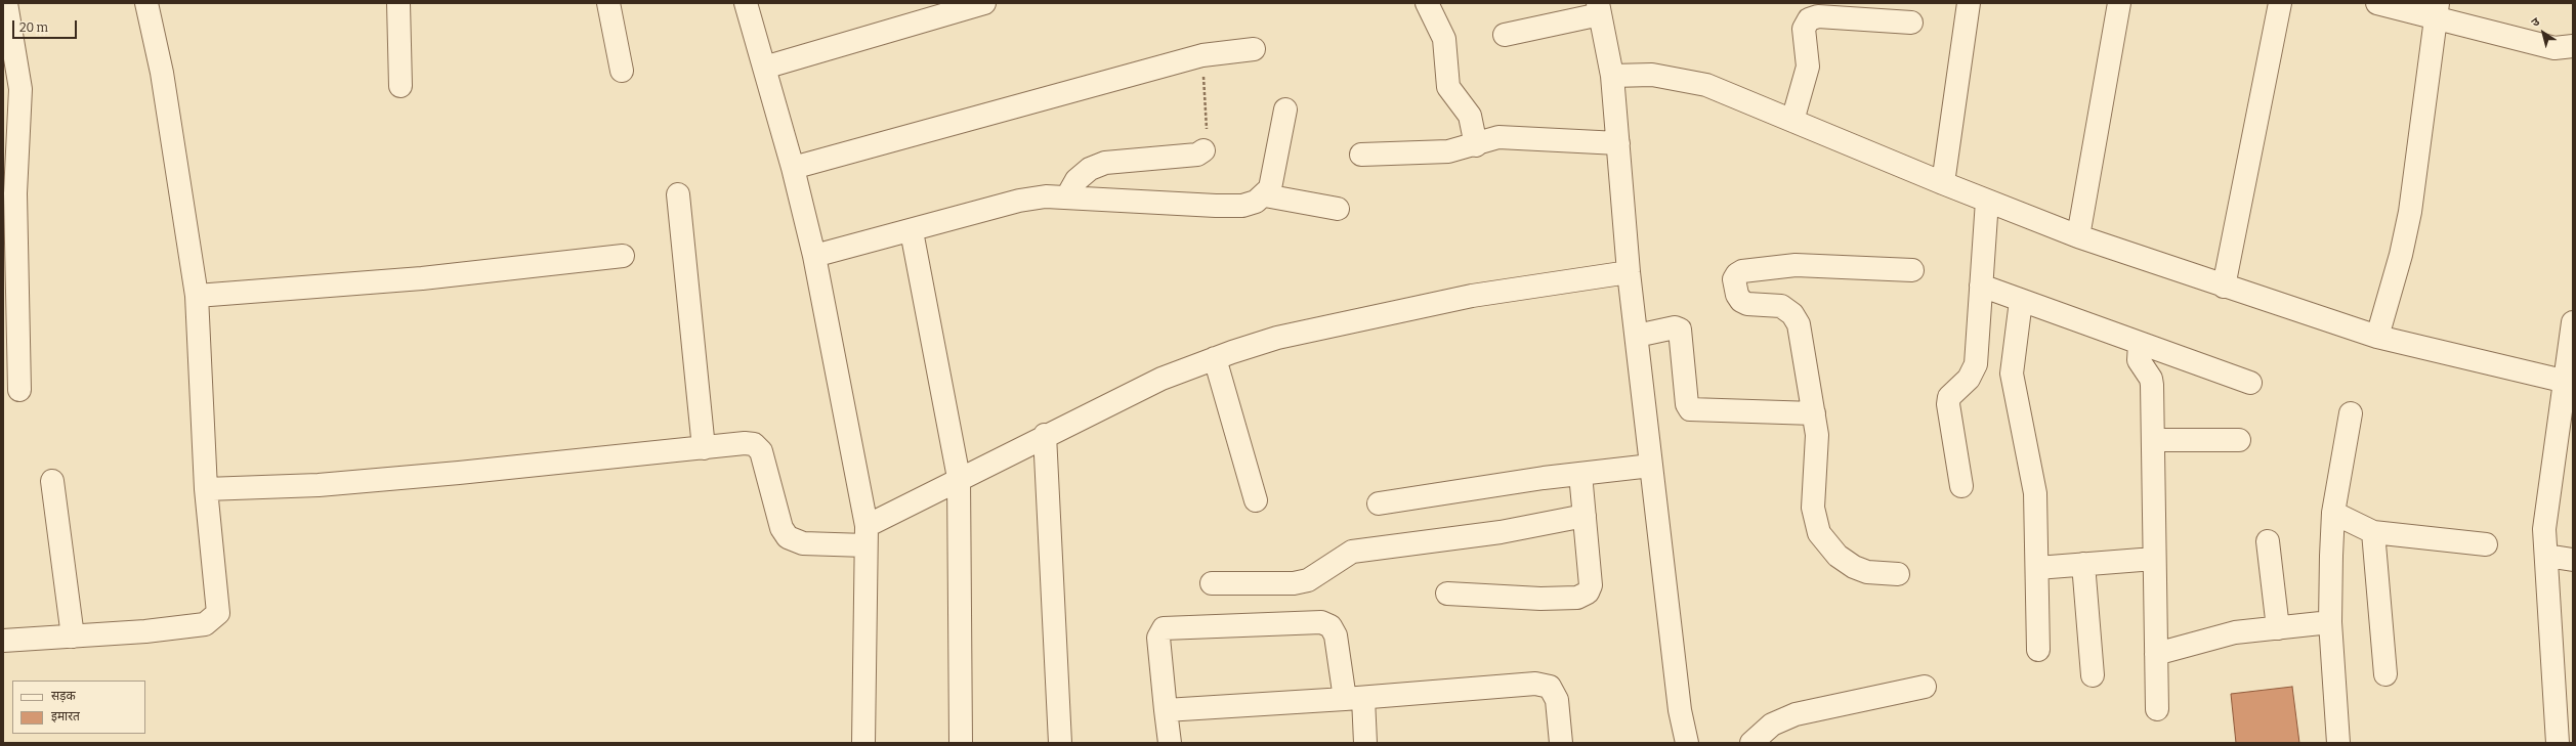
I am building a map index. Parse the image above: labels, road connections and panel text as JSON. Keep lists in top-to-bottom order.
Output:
{
  "legend": ["सड़क", "इमारत"],
  "scale_bar": "20 m",
  "north": "top left"
}
